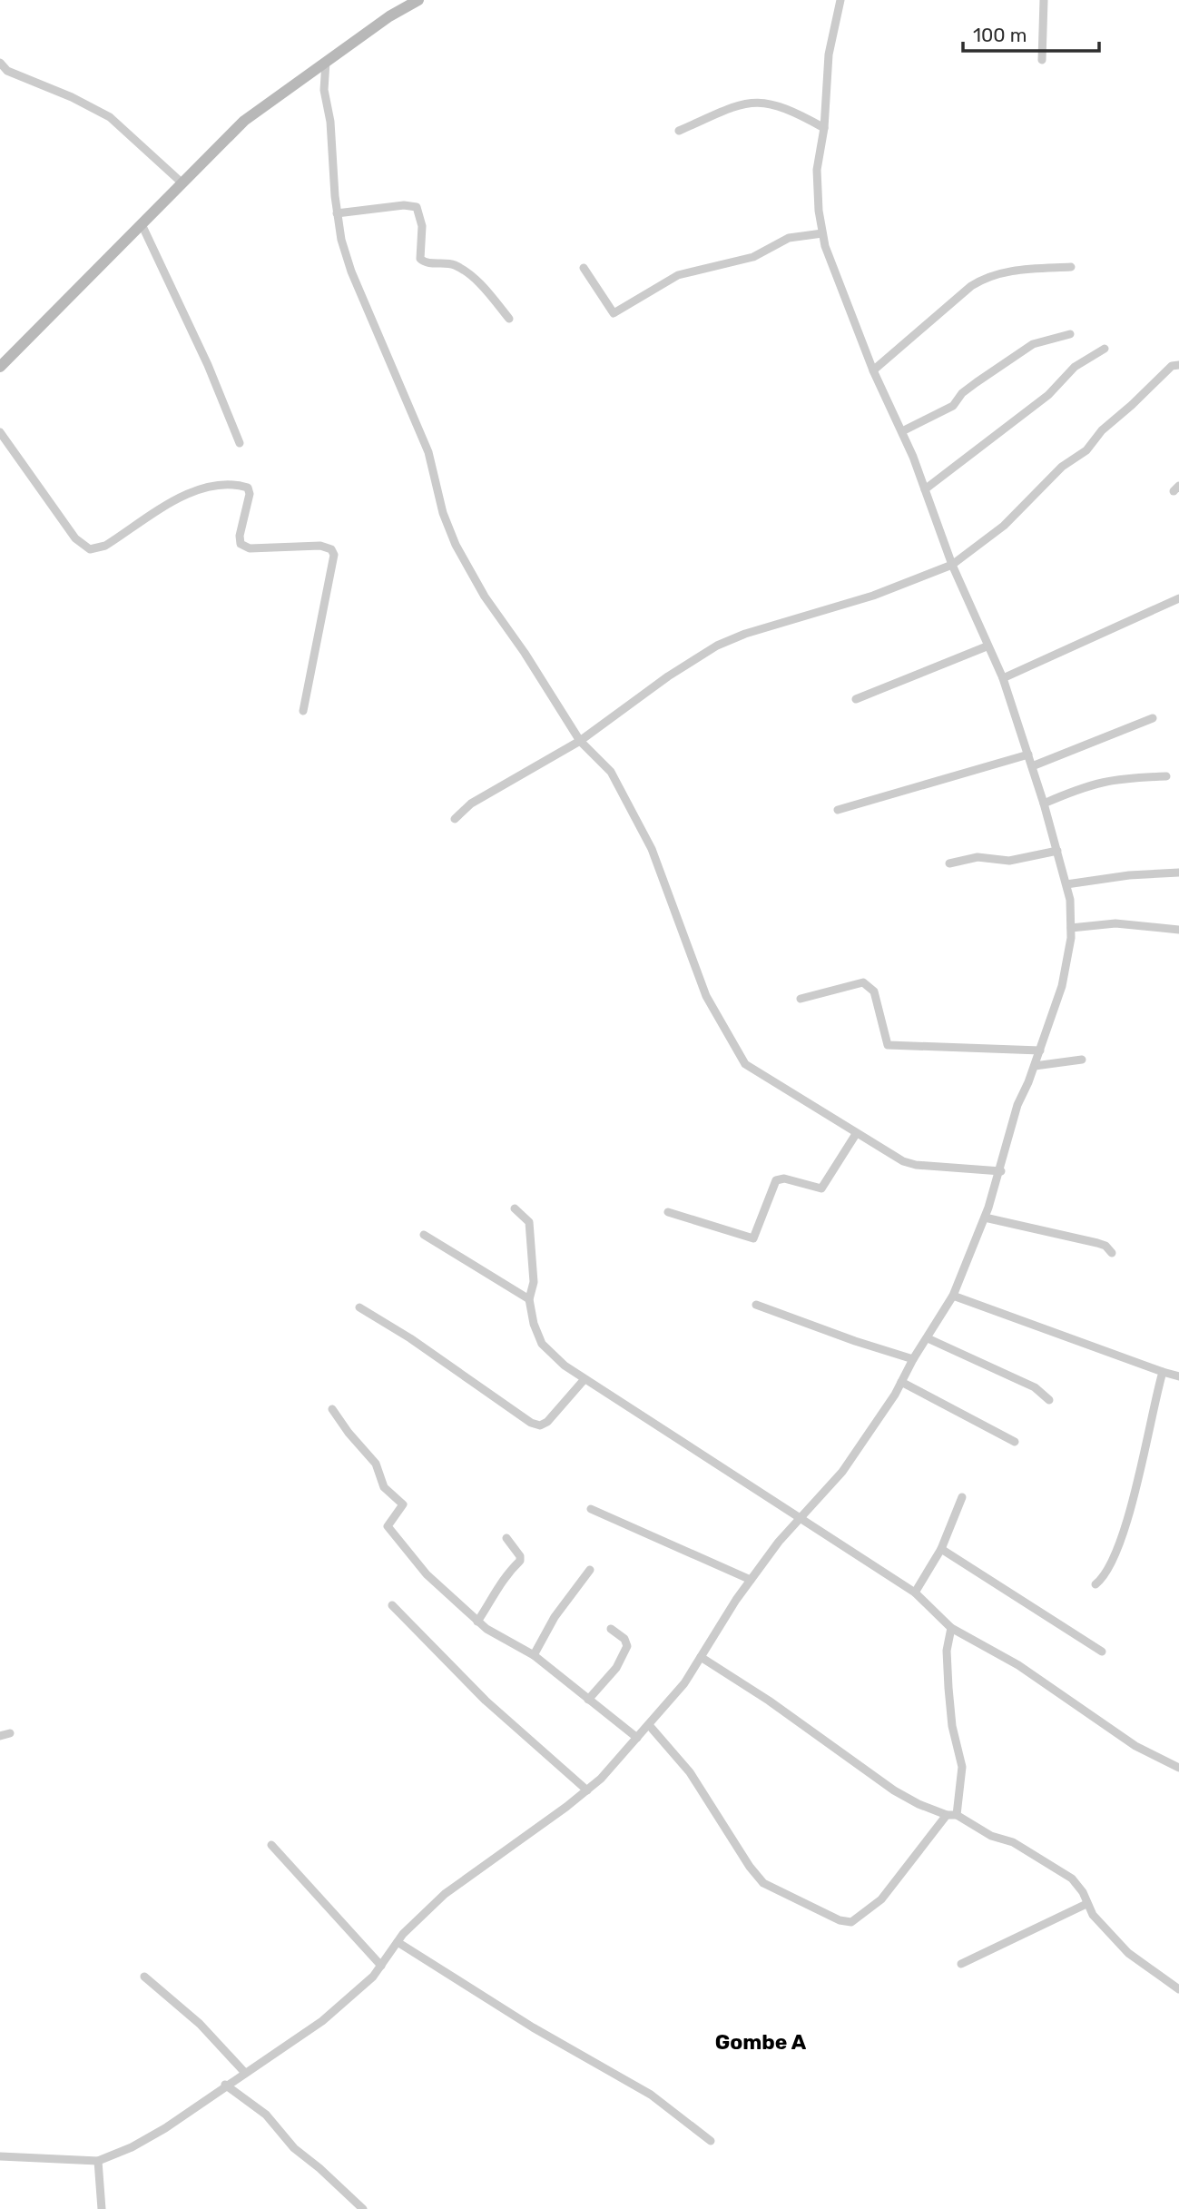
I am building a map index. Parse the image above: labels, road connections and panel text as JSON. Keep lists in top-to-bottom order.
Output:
{
  "districts": ["Gombe A"],
  "scale_bar": "100 m"
}
